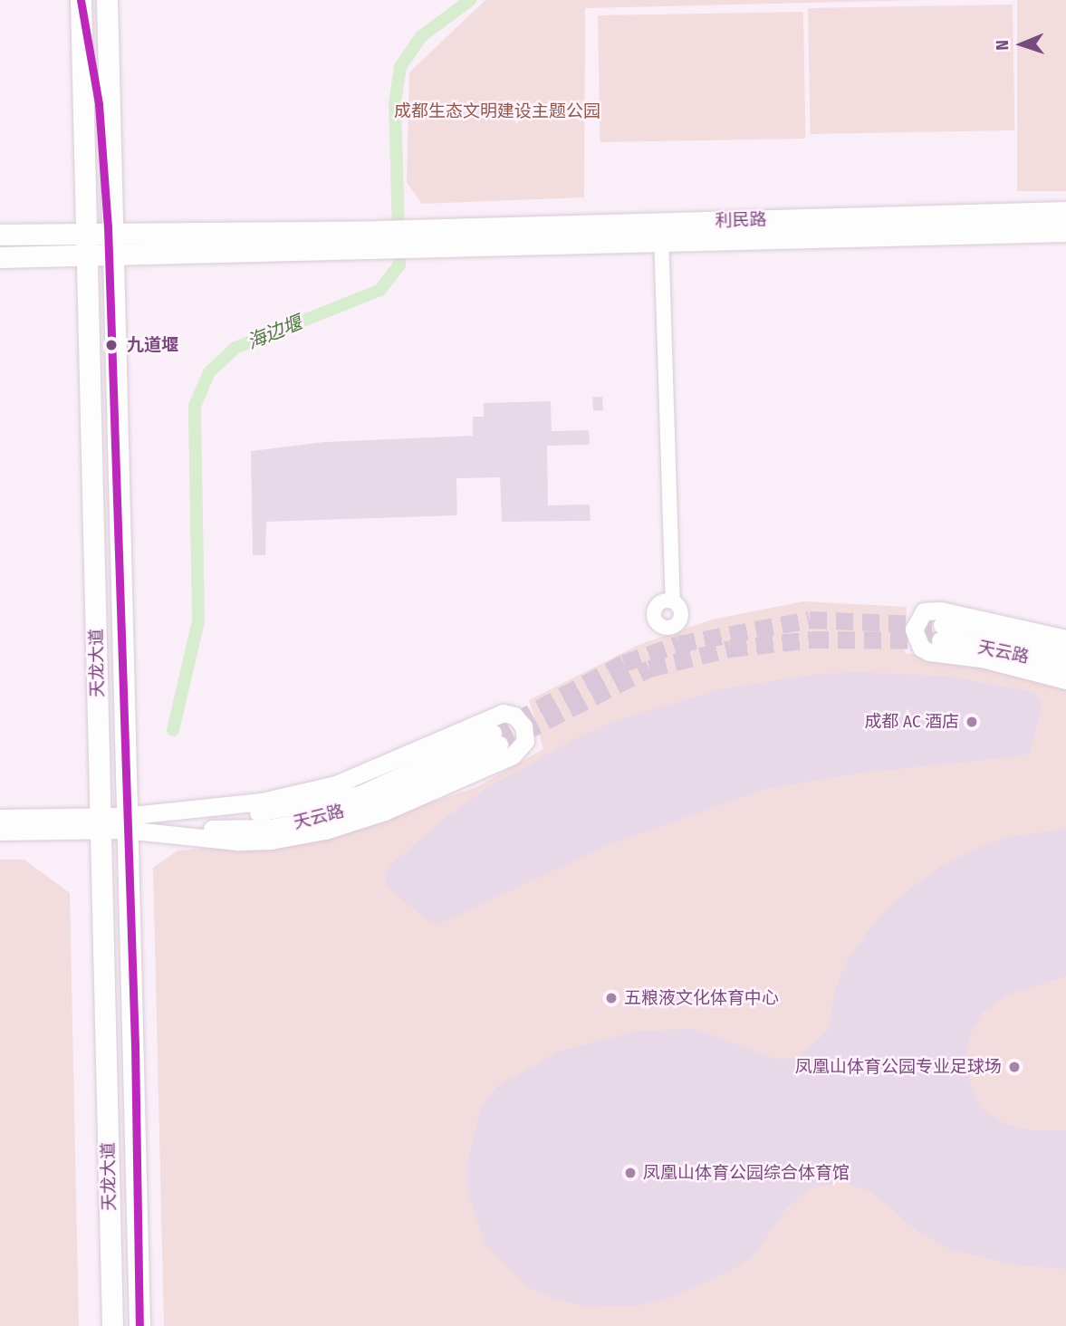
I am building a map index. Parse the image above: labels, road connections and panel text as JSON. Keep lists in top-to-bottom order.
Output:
{
  "streets": {
    "main road": ["利民路", "天龙大道"],
    "street": ["天云路"]
  },
  "crossings": [
    ["天云路", "天龙大道"]
  ],
  "water": ["海边堰"],
  "parks": ["成都生态文明建设主题公园"],
  "places": [
    "九道堰",
    "成都 AC 酒店",
    "五粮液文化体育中心",
    "凤凰山体育公园专业足球场",
    "凤凰山体育公园综合体育馆"
  ],
  "north": "left"
}
